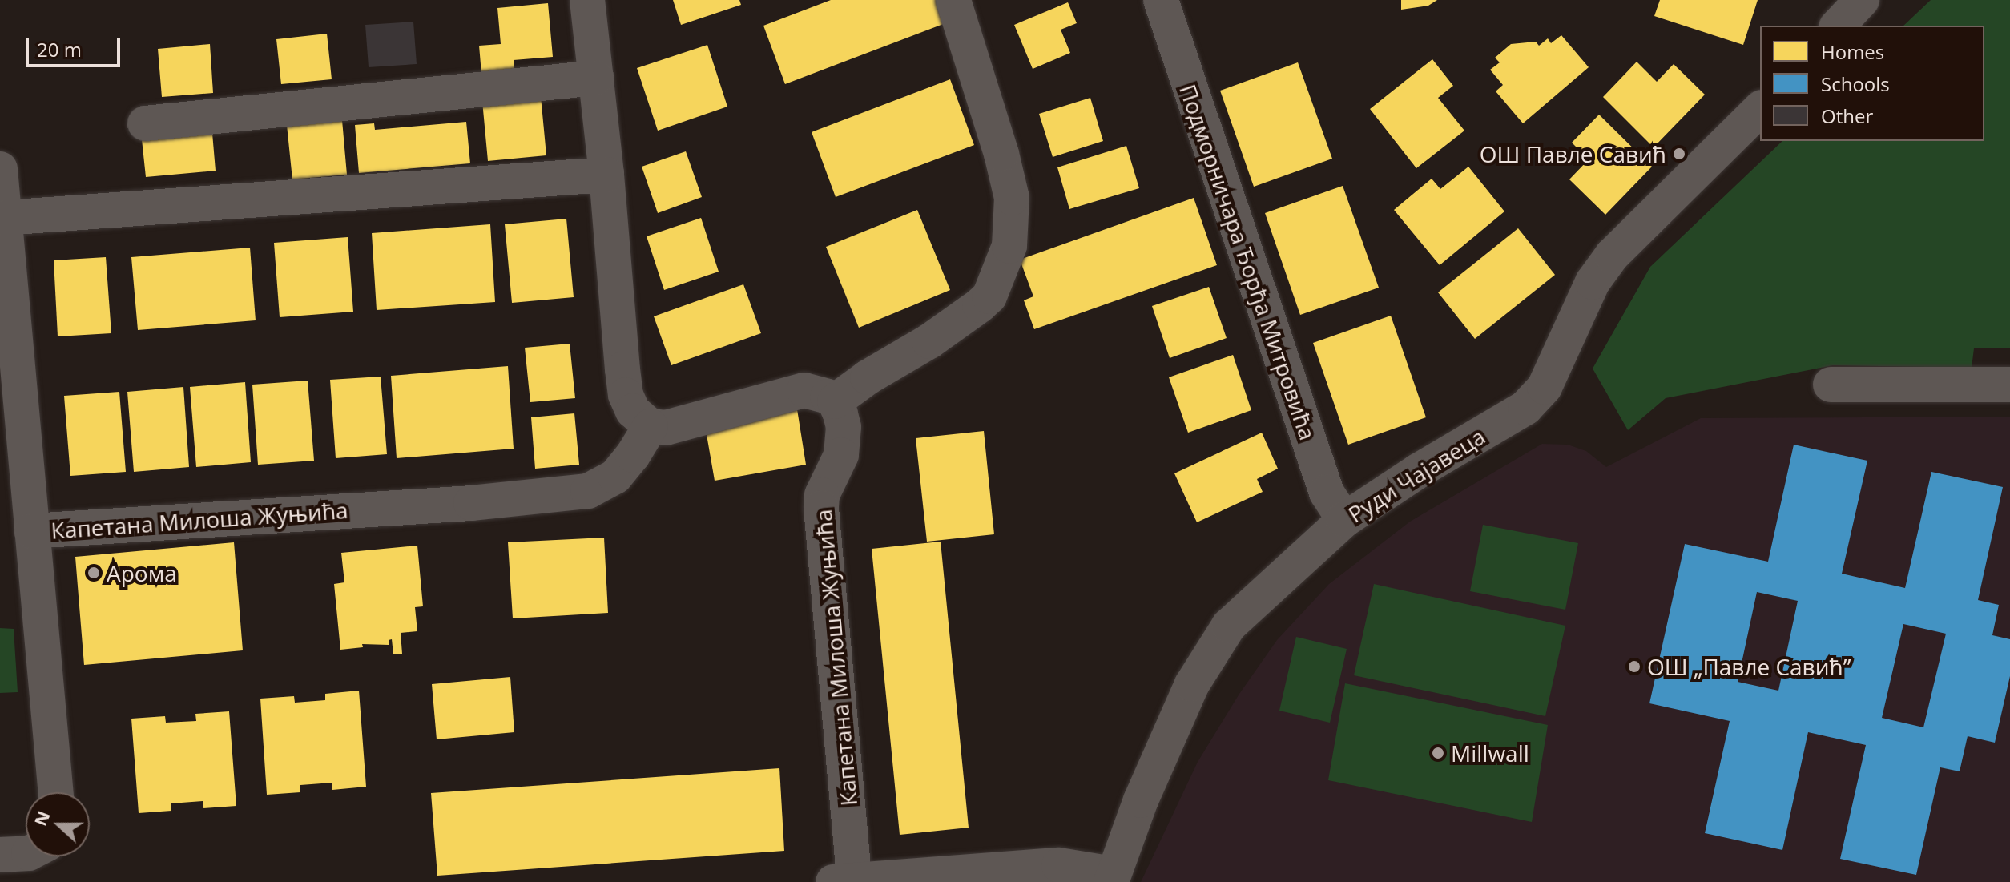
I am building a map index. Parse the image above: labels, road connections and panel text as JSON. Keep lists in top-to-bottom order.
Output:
{
  "streets": {
    "street": ["Подморничара Ђорђа Митровића", "Руди Чајавеца", "Капетана Милоша Жуњића"]
  },
  "crossings": [
    ["Подморничара Ђорђа Митровића", "Руди Чајавеца"],
    ["Руди Чајавеца", "Капетана Милоша Жуњића"]
  ],
  "places": [
    "ОШ Павле Савић",
    "Арома",
    "ОШ „Павле Савић”",
    "Millwall"
  ],
  "legend": ["Homes", "Schools", "Other"],
  "scale_bar": "20 m",
  "north": "left"
}
